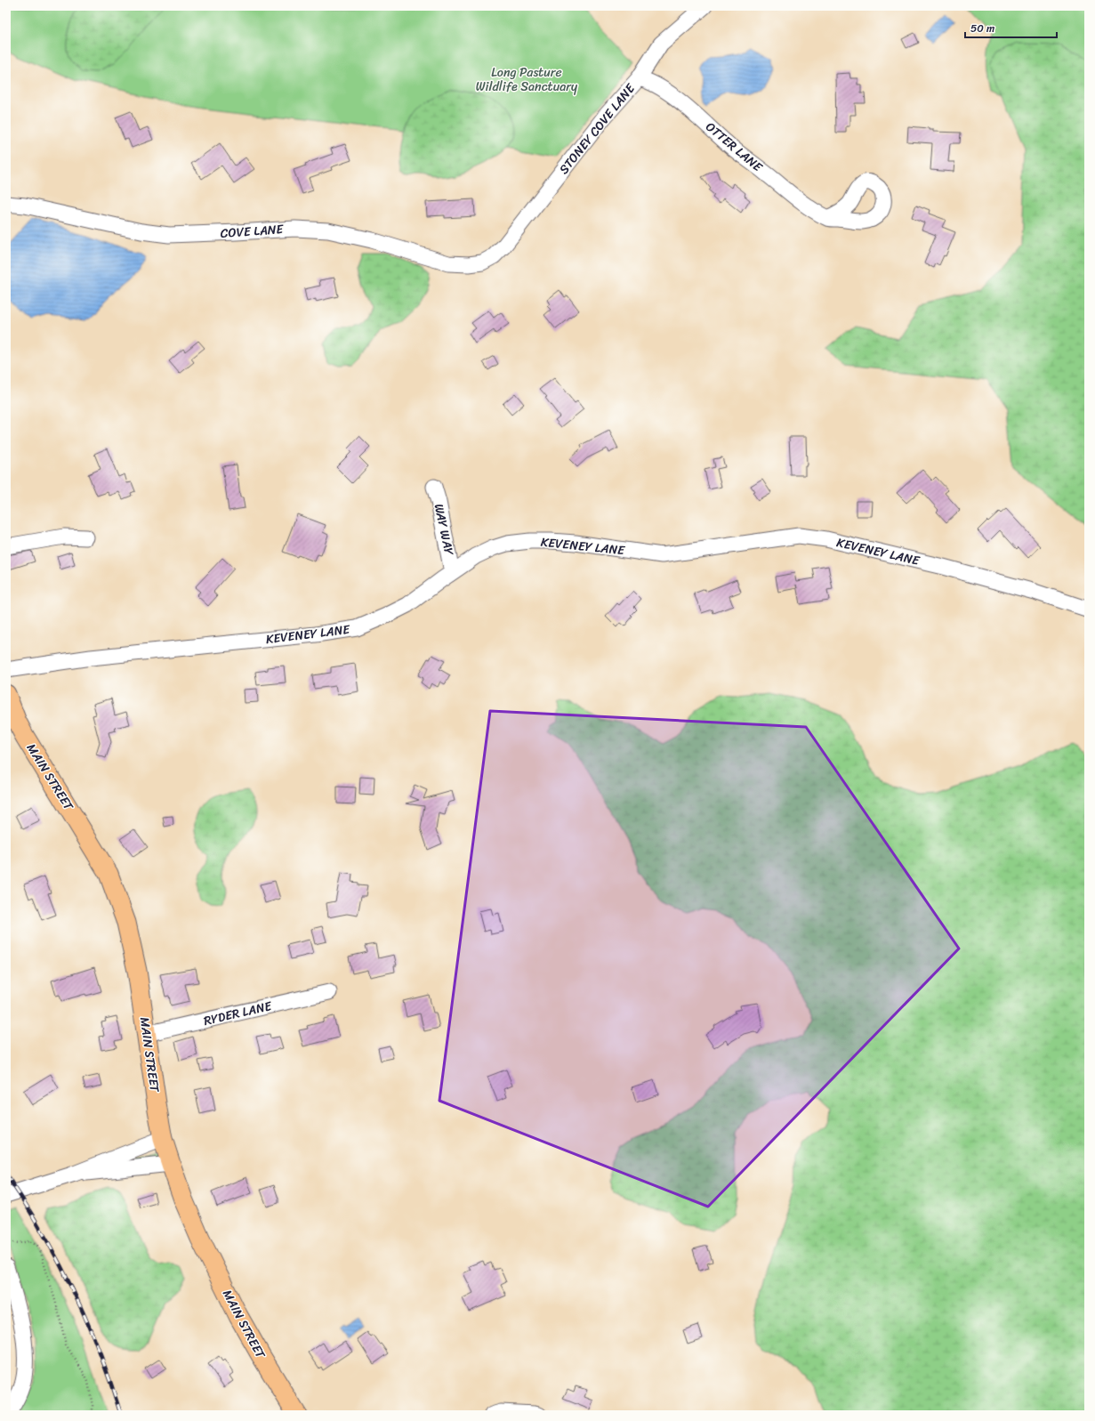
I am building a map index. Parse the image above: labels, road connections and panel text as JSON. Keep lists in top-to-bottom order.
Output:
{
  "streets": {
    "main road": ["MAIN STREET"],
    "street": [
      "STONEY COVE LANE",
      "OTTER LANE",
      "COVE LANE",
      "WAY WAY",
      "KEVENEY LANE",
      "RYDER LANE"
    ]
  },
  "crossings": [
    ["STONEY COVE LANE", "OTTER LANE"],
    ["STONEY COVE LANE", "COVE LANE"],
    ["WAY WAY", "KEVENEY LANE"],
    ["MAIN STREET", "RYDER LANE"]
  ],
  "parks": ["Long Pasture Wildlife Sanctuary"],
  "scale_bar": "50 m"
}
